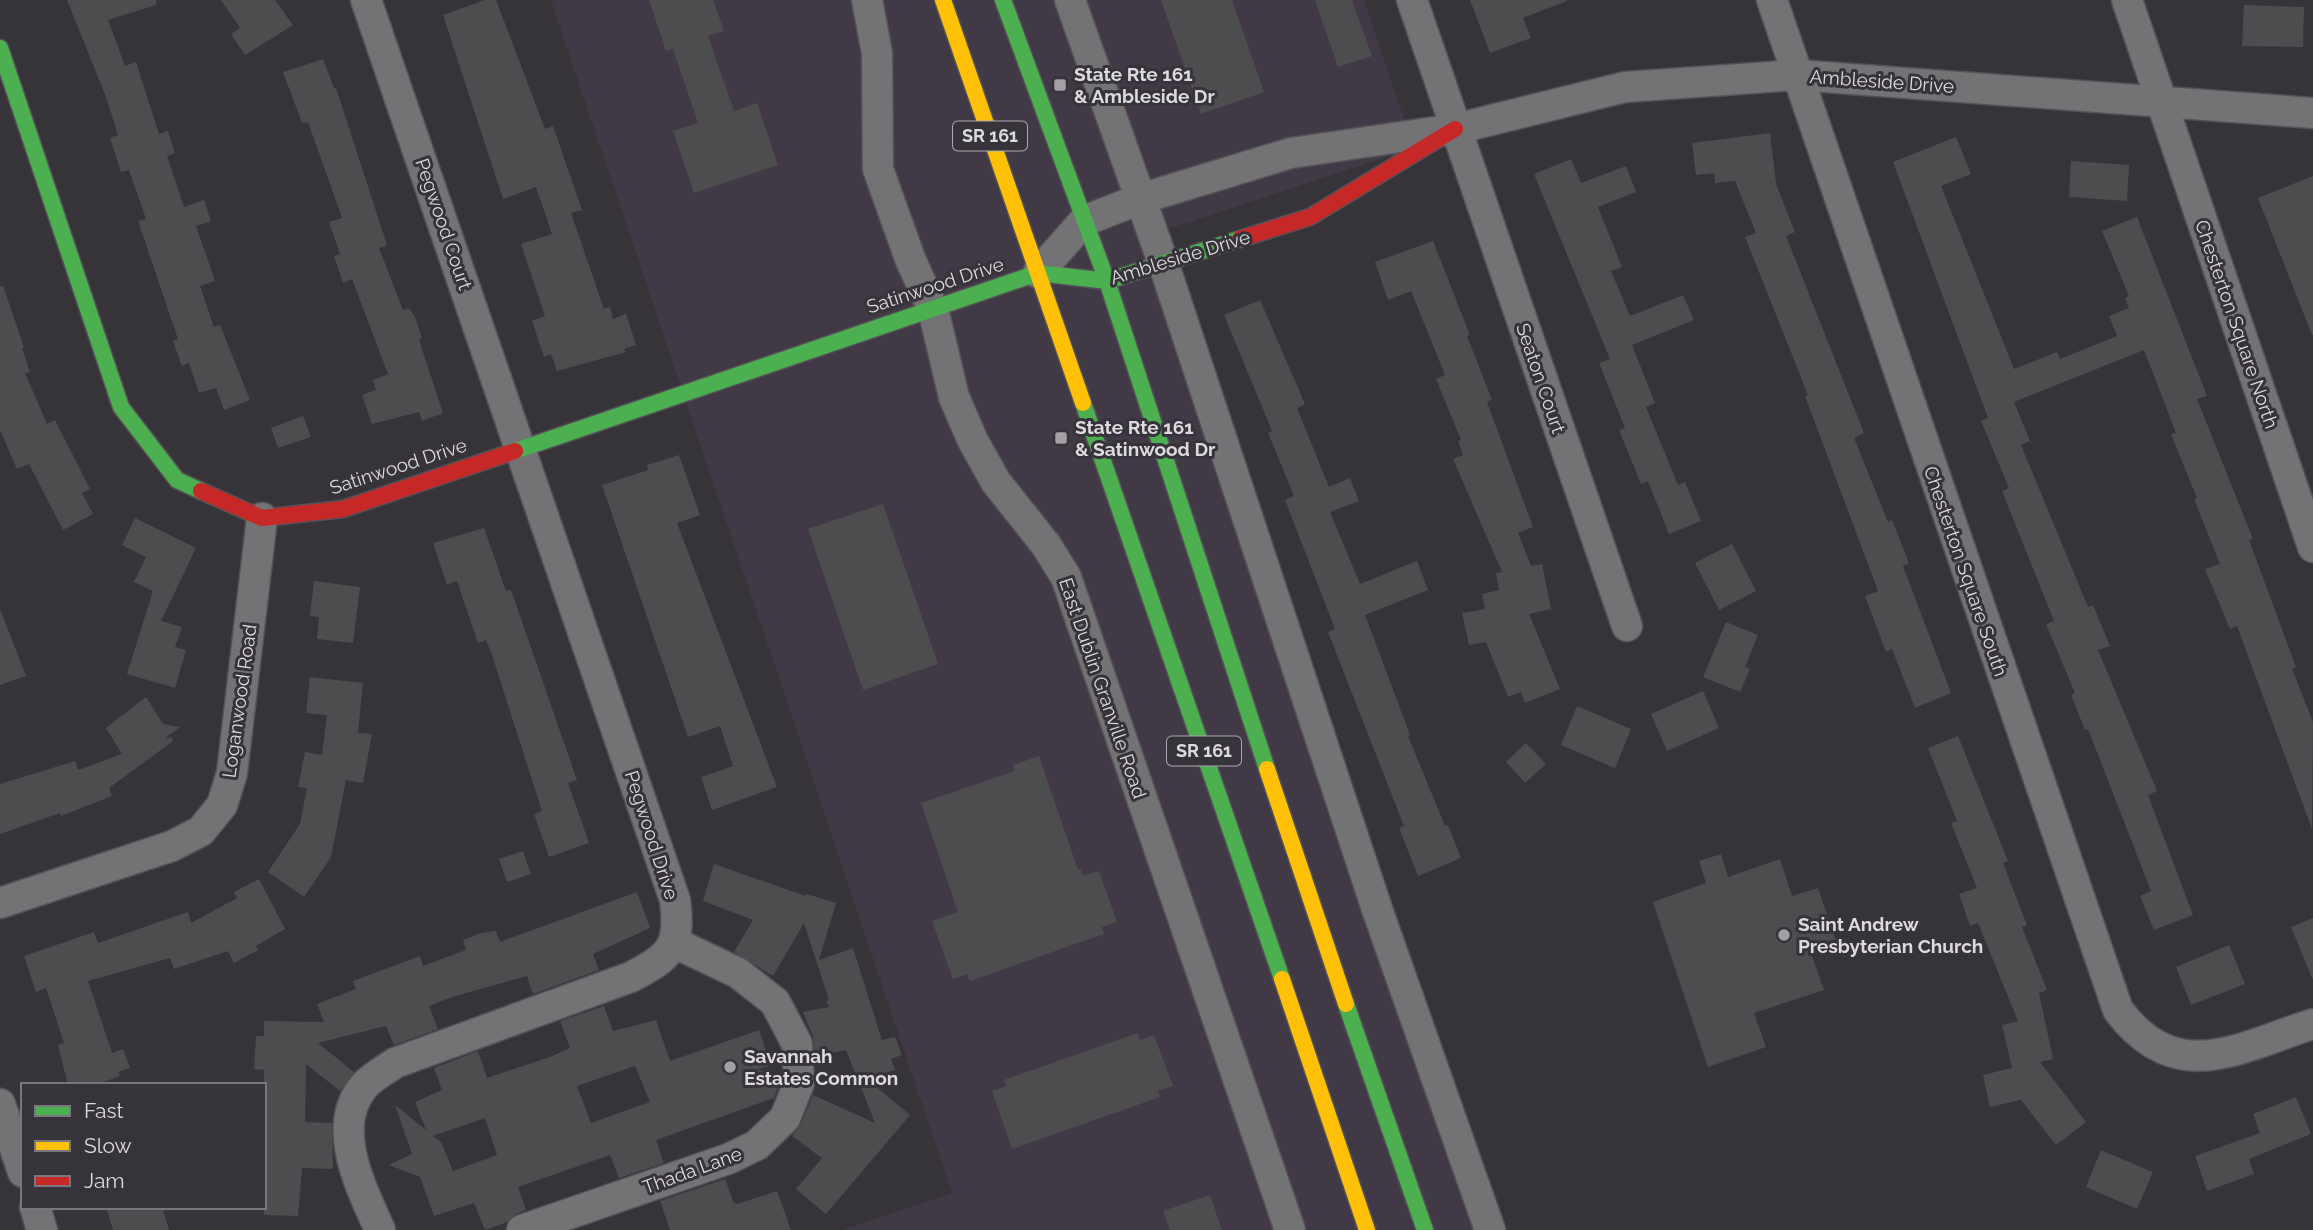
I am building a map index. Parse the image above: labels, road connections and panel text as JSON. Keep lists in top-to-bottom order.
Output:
{
  "streets": {
    "main road": ["Ambleside Drive", "SR 161", "Satinwood Drive"],
    "street": [
      "Pegwood Court",
      "Chesterton Square North",
      "Seaton Court",
      "Chesterton Square South",
      "East Dublin Granville Road",
      "Loganwood Road",
      "Pegwood Drive",
      "Thada Lane"
    ]
  },
  "crossings": [
    ["Ambleside Drive", "SR 161"],
    ["Ambleside Drive", "Satinwood Drive"],
    ["Ambleside Drive", "Chesterton Square North"],
    ["Ambleside Drive", "Seaton Court"],
    ["Ambleside Drive", "Chesterton Square South"],
    ["SR 161", "Satinwood Drive"],
    ["Pegwood Court", "Satinwood Drive"],
    ["Pegwood Court", "Pegwood Drive"],
    ["Satinwood Drive", "East Dublin Granville Road"],
    ["Satinwood Drive", "Loganwood Road"],
    ["Satinwood Drive", "Pegwood Drive"],
    ["Pegwood Drive", "Thada Lane"]
  ],
  "places": {
    "transit": ["State Rte 161 & Ambleside Dr", "State Rte 161 & Satinwood Dr"],
    "other": ["Saint Andrew Presbyterian Church", "Savannah Estates Common"]
  },
  "legend": ["Fast", "Slow", "Jam"]
}
